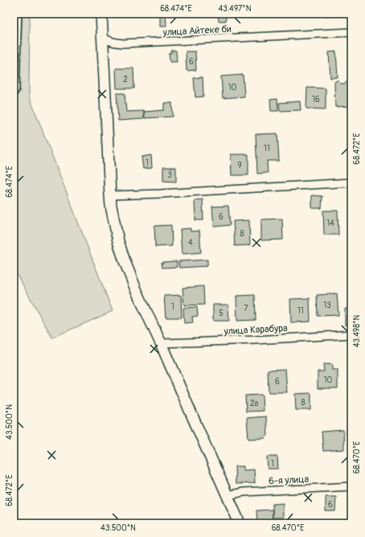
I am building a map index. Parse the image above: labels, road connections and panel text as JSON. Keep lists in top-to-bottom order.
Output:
{
  "streets": {
    "street": ["улица Айтеке би", "улица Карабура", "6-я улица"]
  },
  "house_numbers": [
    "6",
    "2",
    "10",
    "16",
    "11",
    "1",
    "9",
    "3",
    "6",
    "14",
    "8",
    "4",
    "13",
    "1",
    "7",
    "11",
    "5",
    "10",
    "6",
    "8",
    "2а",
    "1",
    "6"
  ],
  "coordinates": [
    "68.474°E",
    "43.497°N",
    "68.472°E",
    "43.498°N",
    "43.500°N",
    "68.470°E"
  ]
}
